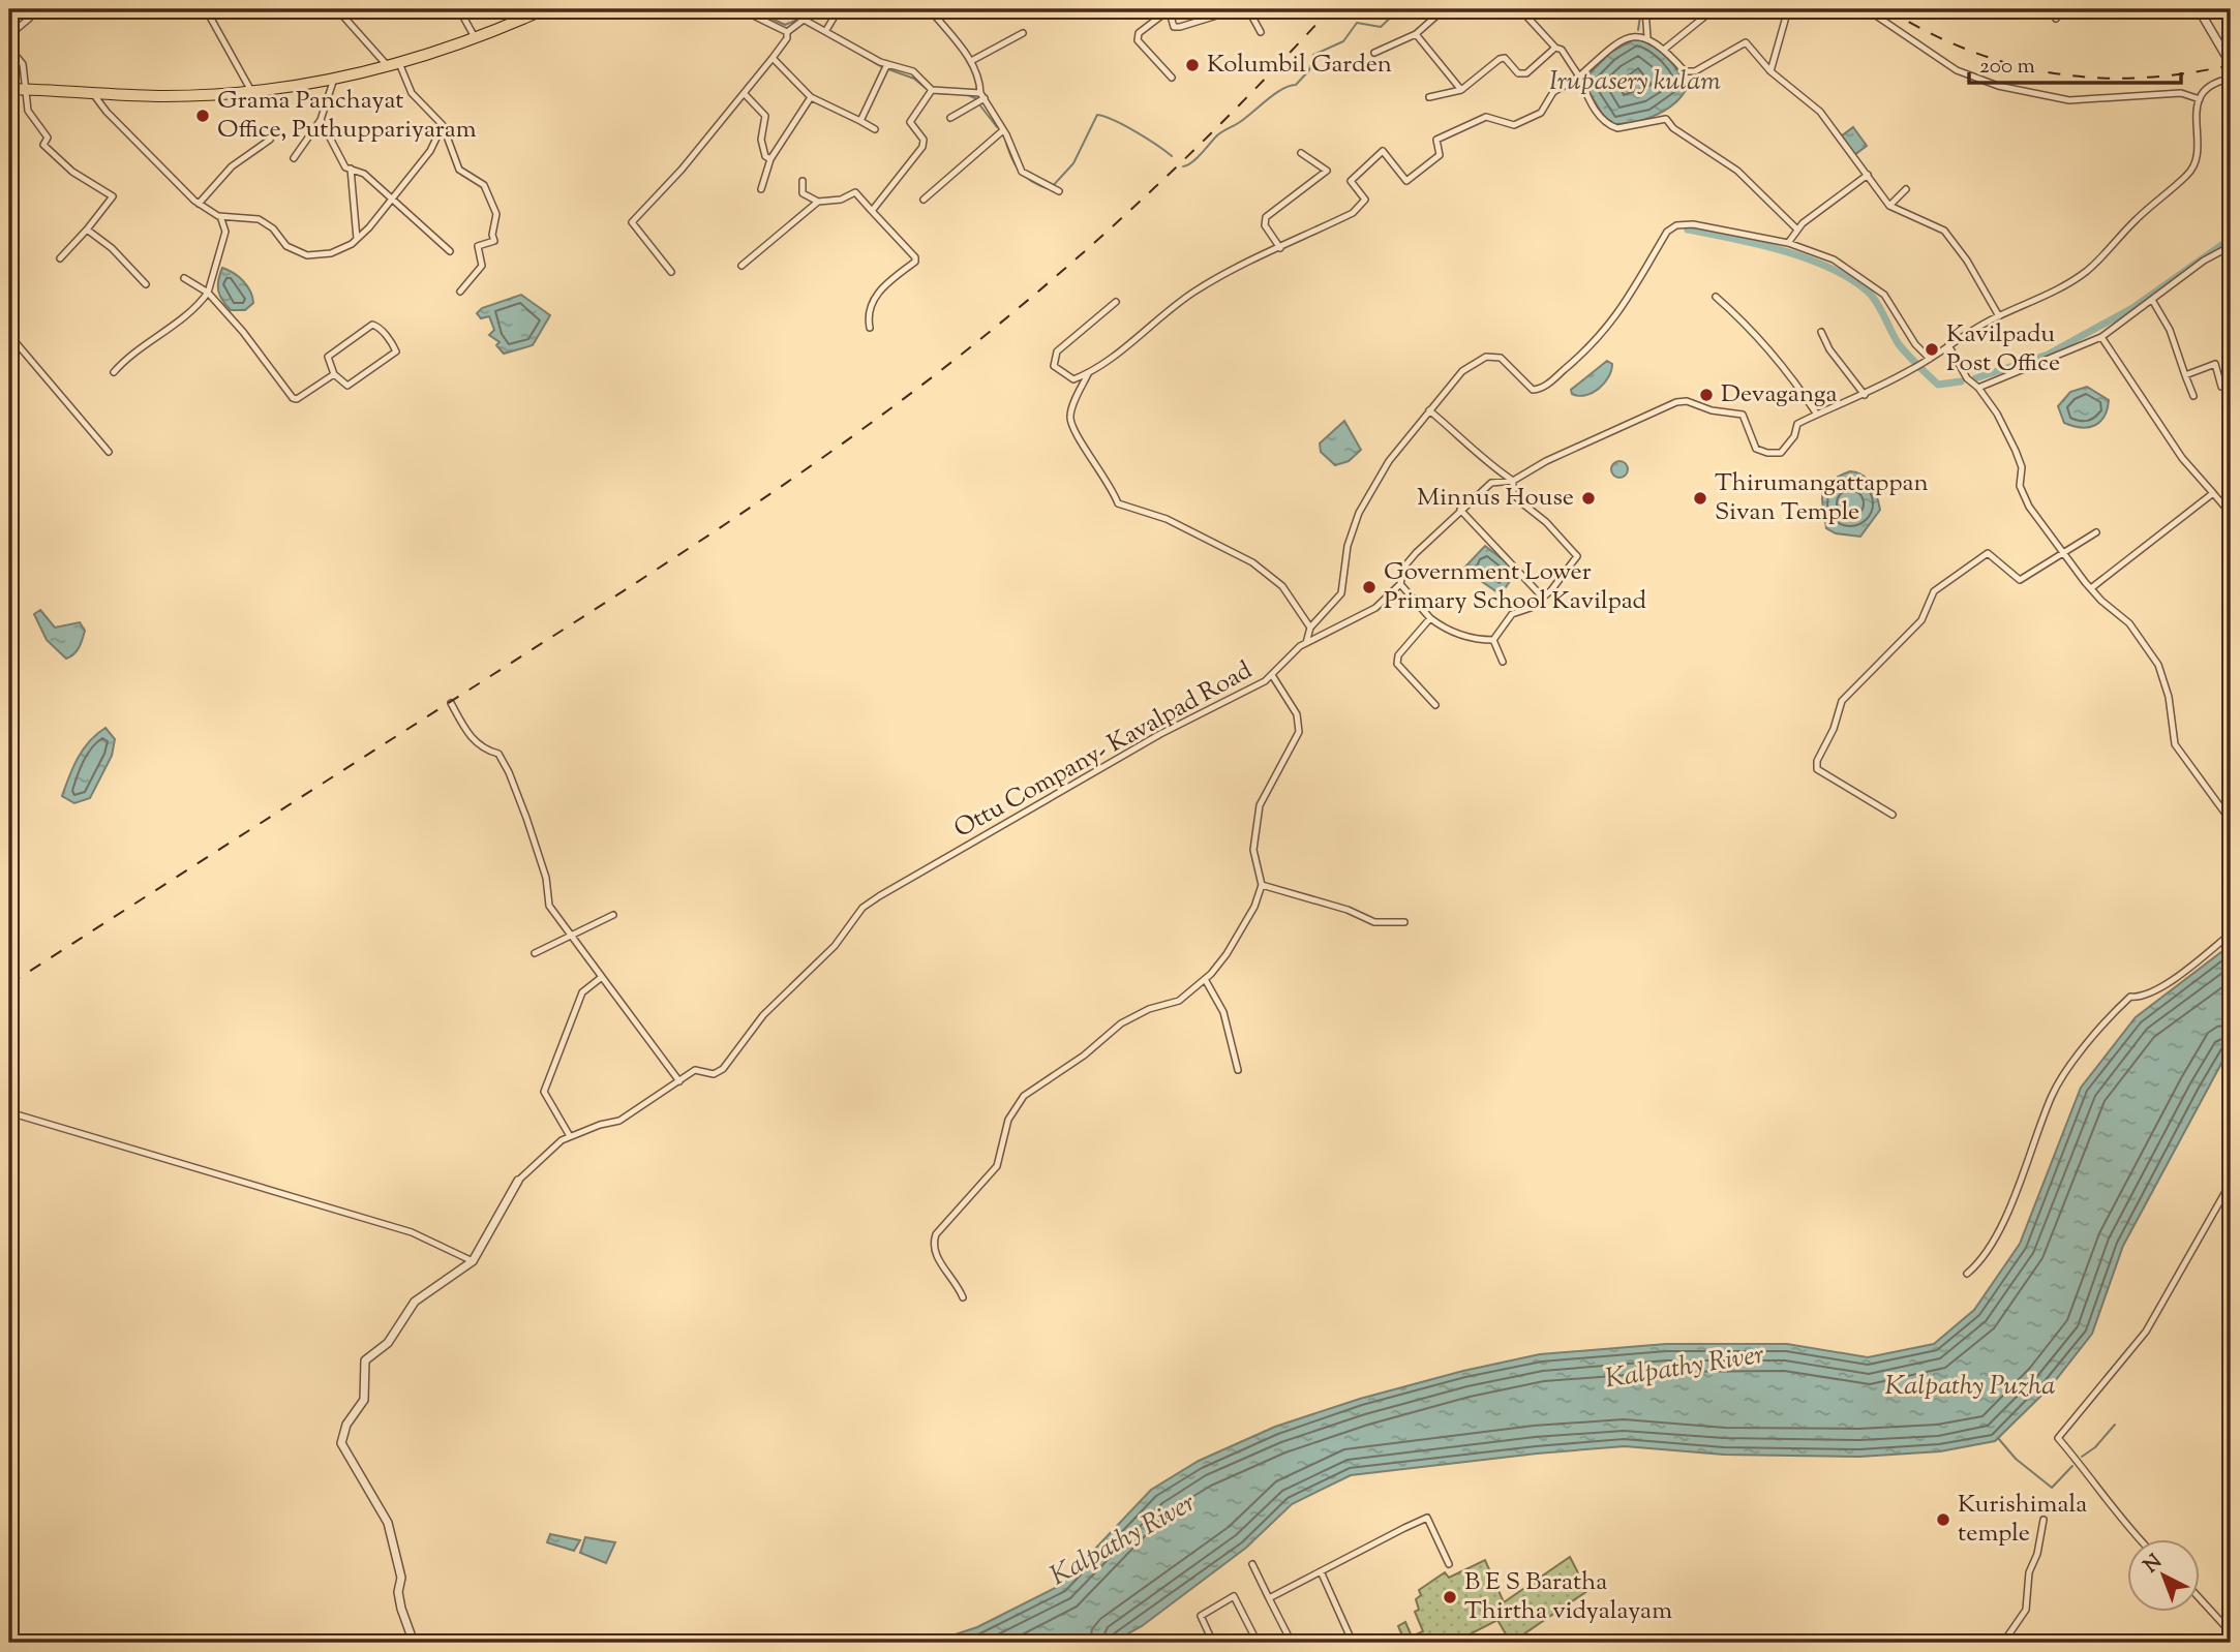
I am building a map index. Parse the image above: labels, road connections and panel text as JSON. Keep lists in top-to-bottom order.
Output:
{
  "streets": {
    "street": ["Ottu Company- Kavalpad Road"]
  },
  "water": ["Irupasery kulam", "Kalpathy River", "Kalpathy Puzha"],
  "places": [
    "Kolumbil Garden",
    "Grama Panchayat Office, Puthuppariyaram",
    "Kavilpadu Post Office",
    "Devaganga",
    "Minnus House",
    "Thirumangattappan Sivan Temple",
    "Government Lower Primary School Kavilpad",
    "Kurishimala temple",
    "B E S Baratha Thirtha vidyalayam"
  ],
  "scale_bar": "200 m",
  "north": "top left"
}
